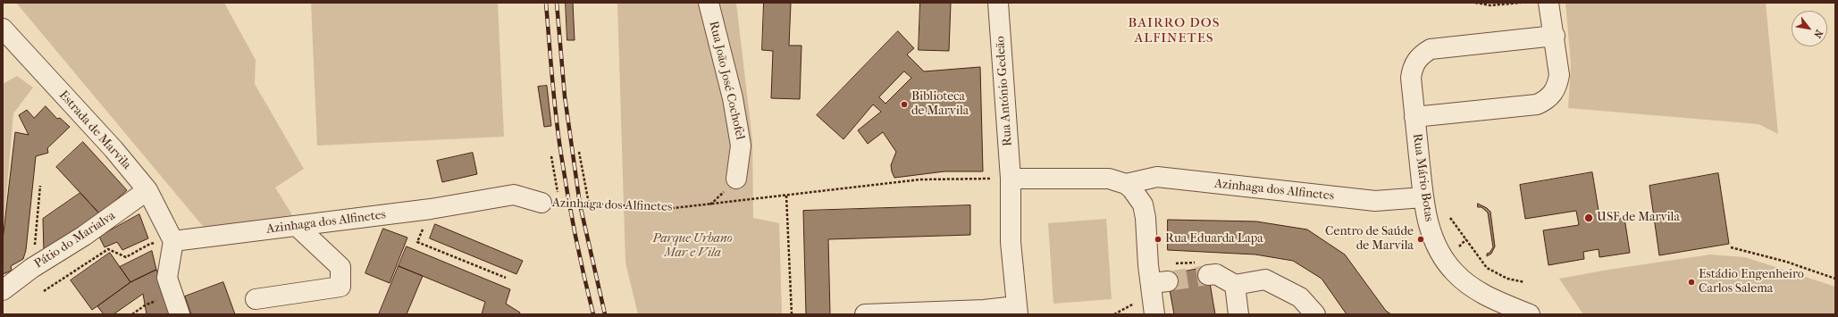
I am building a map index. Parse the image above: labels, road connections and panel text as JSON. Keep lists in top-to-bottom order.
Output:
{
  "streets": {
    "street": [
      "Rua João José Cochofel",
      "Rua António Gedeão",
      "Estrada de Marvila",
      "Rua Mário Botas",
      "Azinhaga dos Alfinetes",
      "Pátio do Marialva"
    ]
  },
  "crossings": [
    ["Rua António Gedeão", "Azinhaga dos Alfinetes"],
    ["Estrada de Marvila", "Azinhaga dos Alfinetes"],
    ["Estrada de Marvila", "Pátio do Marialva"],
    ["Rua Mário Botas", "Azinhaga dos Alfinetes"],
    ["Azinhaga dos Alfinetes", "Pátio do Marialva"]
  ],
  "districts": ["BAIRRO DOS ALFINETES"],
  "parks": ["Parque Urbano Mar e Vila"],
  "places": [
    "Biblioteca de Marvila",
    "USF de Marvila",
    "Rua Eduarda Lapa",
    "Centro de Saúde de Marvila",
    "Estádio Engenheiro Carlos Salema"
  ],
  "north": "bottom right"
}
